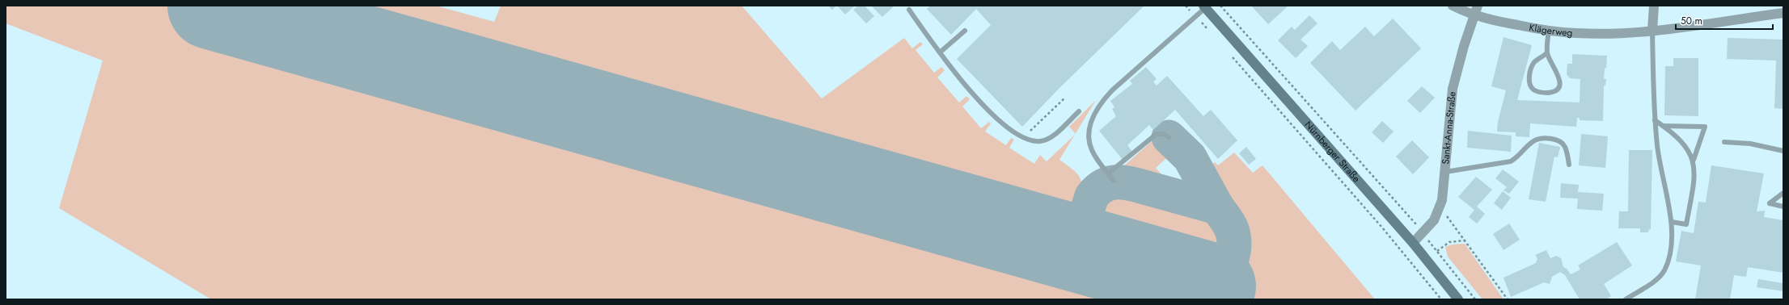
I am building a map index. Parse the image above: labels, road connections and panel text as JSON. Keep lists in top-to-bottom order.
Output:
{
  "streets": {
    "main road": ["Nürnberger Straße"],
    "street": ["Klägerweg", "Sankt-Anna-Straße"]
  },
  "crossings": [
    ["Klägerweg", "Sankt-Anna-Straße"],
    ["Sankt-Anna-Straße", "Nürnberger Straße"]
  ],
  "scale_bar": "50 m"
}
